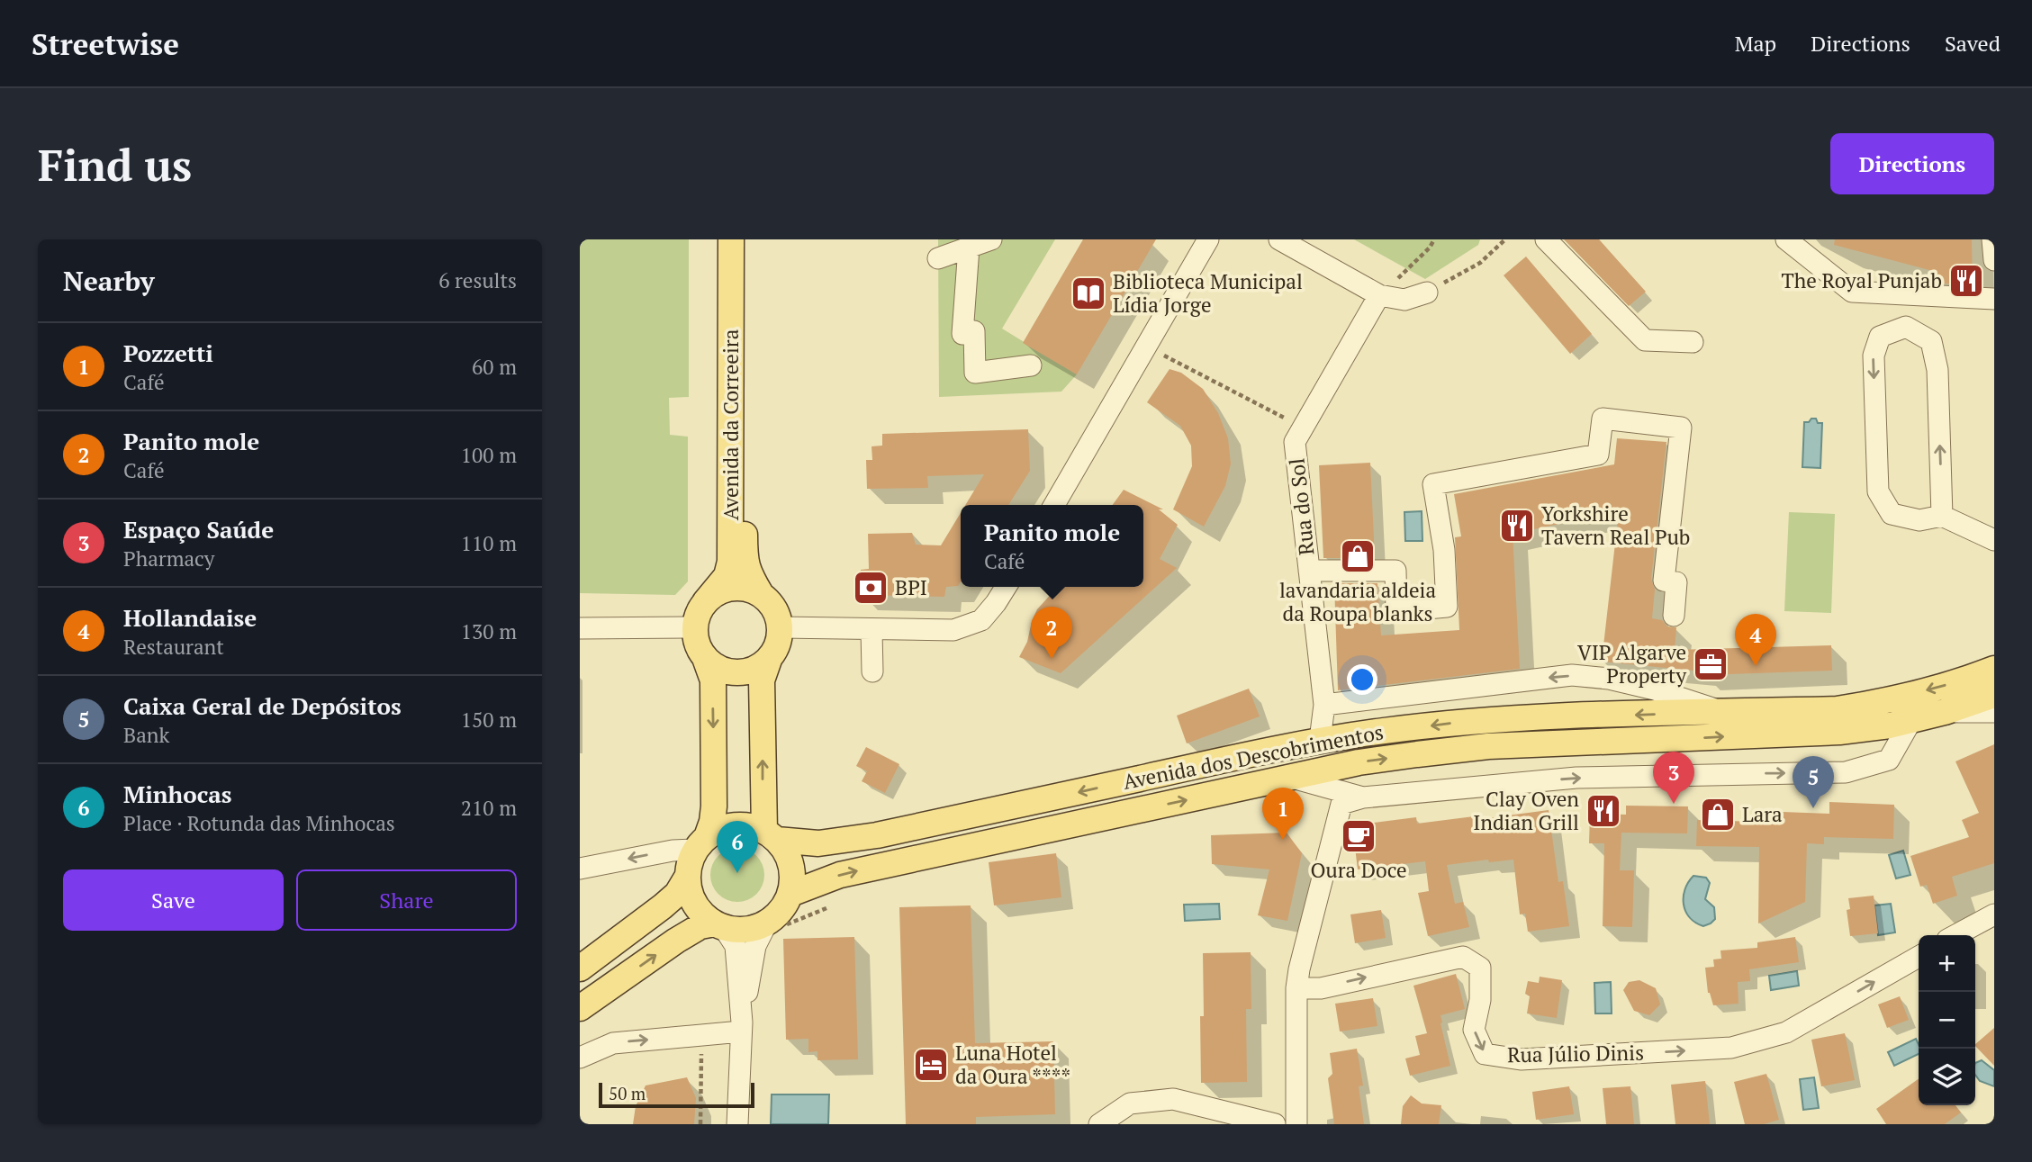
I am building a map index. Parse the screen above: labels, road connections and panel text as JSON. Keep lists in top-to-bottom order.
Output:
{
  "streets": {
    "main road": ["Avenida da Correeira", "Avenida dos Descobrimentos"],
    "street": ["Rua do Sol", "Rua Júlio Dinis"]
  },
  "crossings": [
    ["Rua do Sol", "Avenida dos Descobrimentos"]
  ],
  "one_way": ["Rua Júlio Dinis"],
  "places": {
    "restaurant": ["The Royal Punjab", "Yorkshire Tavern Real Pub", "Clay Oven Indian Grill"],
    "library": ["Biblioteca Municipal Lídia Jorge"],
    "shop": ["lavandaria aldeia da Roupa blanks", "Lara"],
    "bank": ["BPI"],
    "office": ["VIP Algarve Property"],
    "cafe": ["Oura Doce"],
    "hotel": ["Luna Hotel da Oura ****"]
  },
  "scale_bar": "50 m",
  "page": {
    "header": "Streetwise",
    "nav": ["Map", "Directions", "Saved"],
    "buttons": [
      "Directions",
      ["Save", "Share"]
    ],
    "title": "Find us",
    "heading": ["Nearby", "6 results"],
    "list": [
      {
        "mark": "1",
        "name": "Pozzetti",
        "note": "Café",
        "value": "60 m"
      },
      {
        "mark": "2",
        "name": "Panito mole",
        "note": "Café",
        "value": "100 m"
      },
      {
        "mark": "3",
        "name": "Espaço Saúde",
        "note": "Pharmacy",
        "value": "110 m"
      },
      {
        "mark": "4",
        "name": "Hollandaise",
        "note": "Restaurant",
        "value": "130 m"
      },
      {
        "mark": "5",
        "name": "Caixa Geral de Depósitos",
        "note": "Bank",
        "value": "150 m"
      },
      {
        "mark": "6",
        "name": "Minhocas",
        "note": "Place · Rotunda das Minhocas",
        "value": "210 m"
      }
    ],
    "popup": ["Panito mole", "Café"],
    "pins": [
      "2",
      "4",
      "3",
      "5",
      "1",
      "6"
    ],
    "map_buttons": ["+", "−"],
    "scale": "50 m"
  }
}
